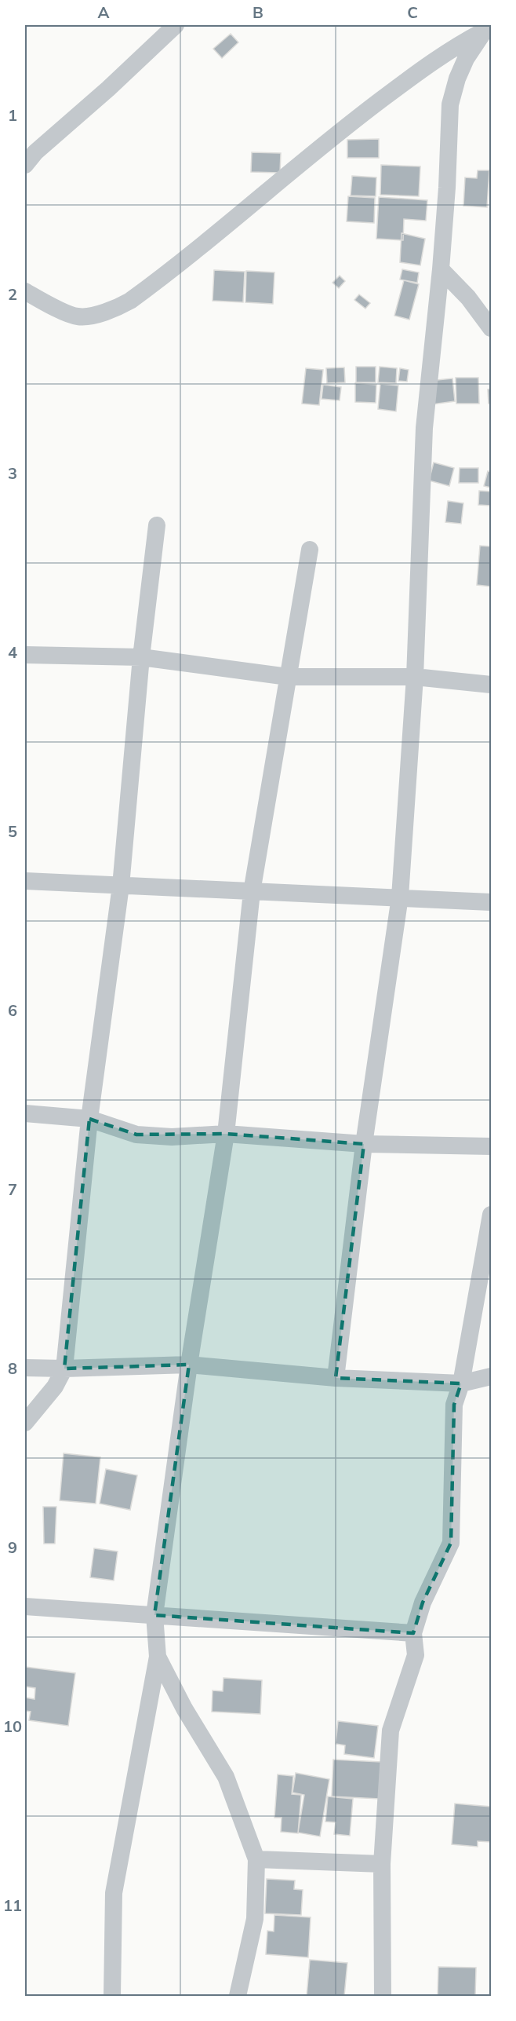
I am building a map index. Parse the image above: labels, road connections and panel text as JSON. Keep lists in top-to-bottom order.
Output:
{
  "grid": {
    "columns": ["A", "B", "C"],
    "rows": [
      "1",
      "2",
      "3",
      "4",
      "5",
      "6",
      "7",
      "8",
      "9",
      "10",
      "11"
    ]
  }
}
